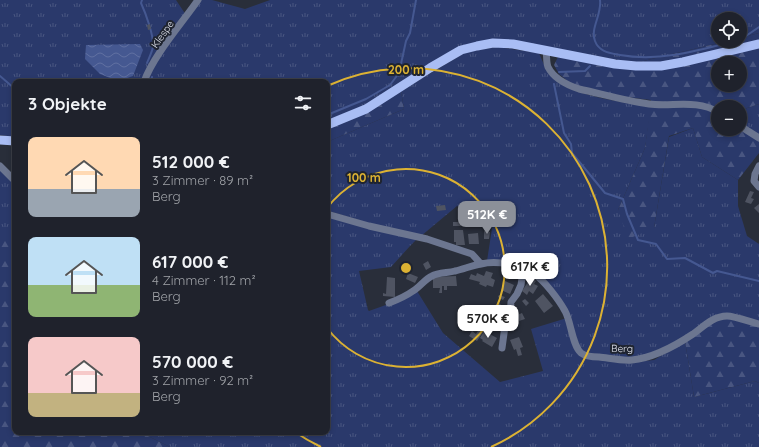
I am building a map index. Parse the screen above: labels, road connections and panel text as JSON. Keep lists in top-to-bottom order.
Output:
{
  "streets": {
    "street": ["Klespe", "Berg"]
  },
  "page": {
    "map_buttons": ["+", "−"],
    "heading": "3 Objekte",
    "list": [
      {
        "name": "512 000 €",
        "note": "3 Zimmer · 89 m² · Berg"
      },
      {
        "name": "617 000 €",
        "note": "4 Zimmer · 112 m² · Berg"
      },
      {
        "name": "570 000 €",
        "note": "3 Zimmer · 92 m² · Berg"
      }
    ],
    "price": ["512K €", "617K €", "570K €"]
  },
  "rings": ["200 m", "100 m"]
}
